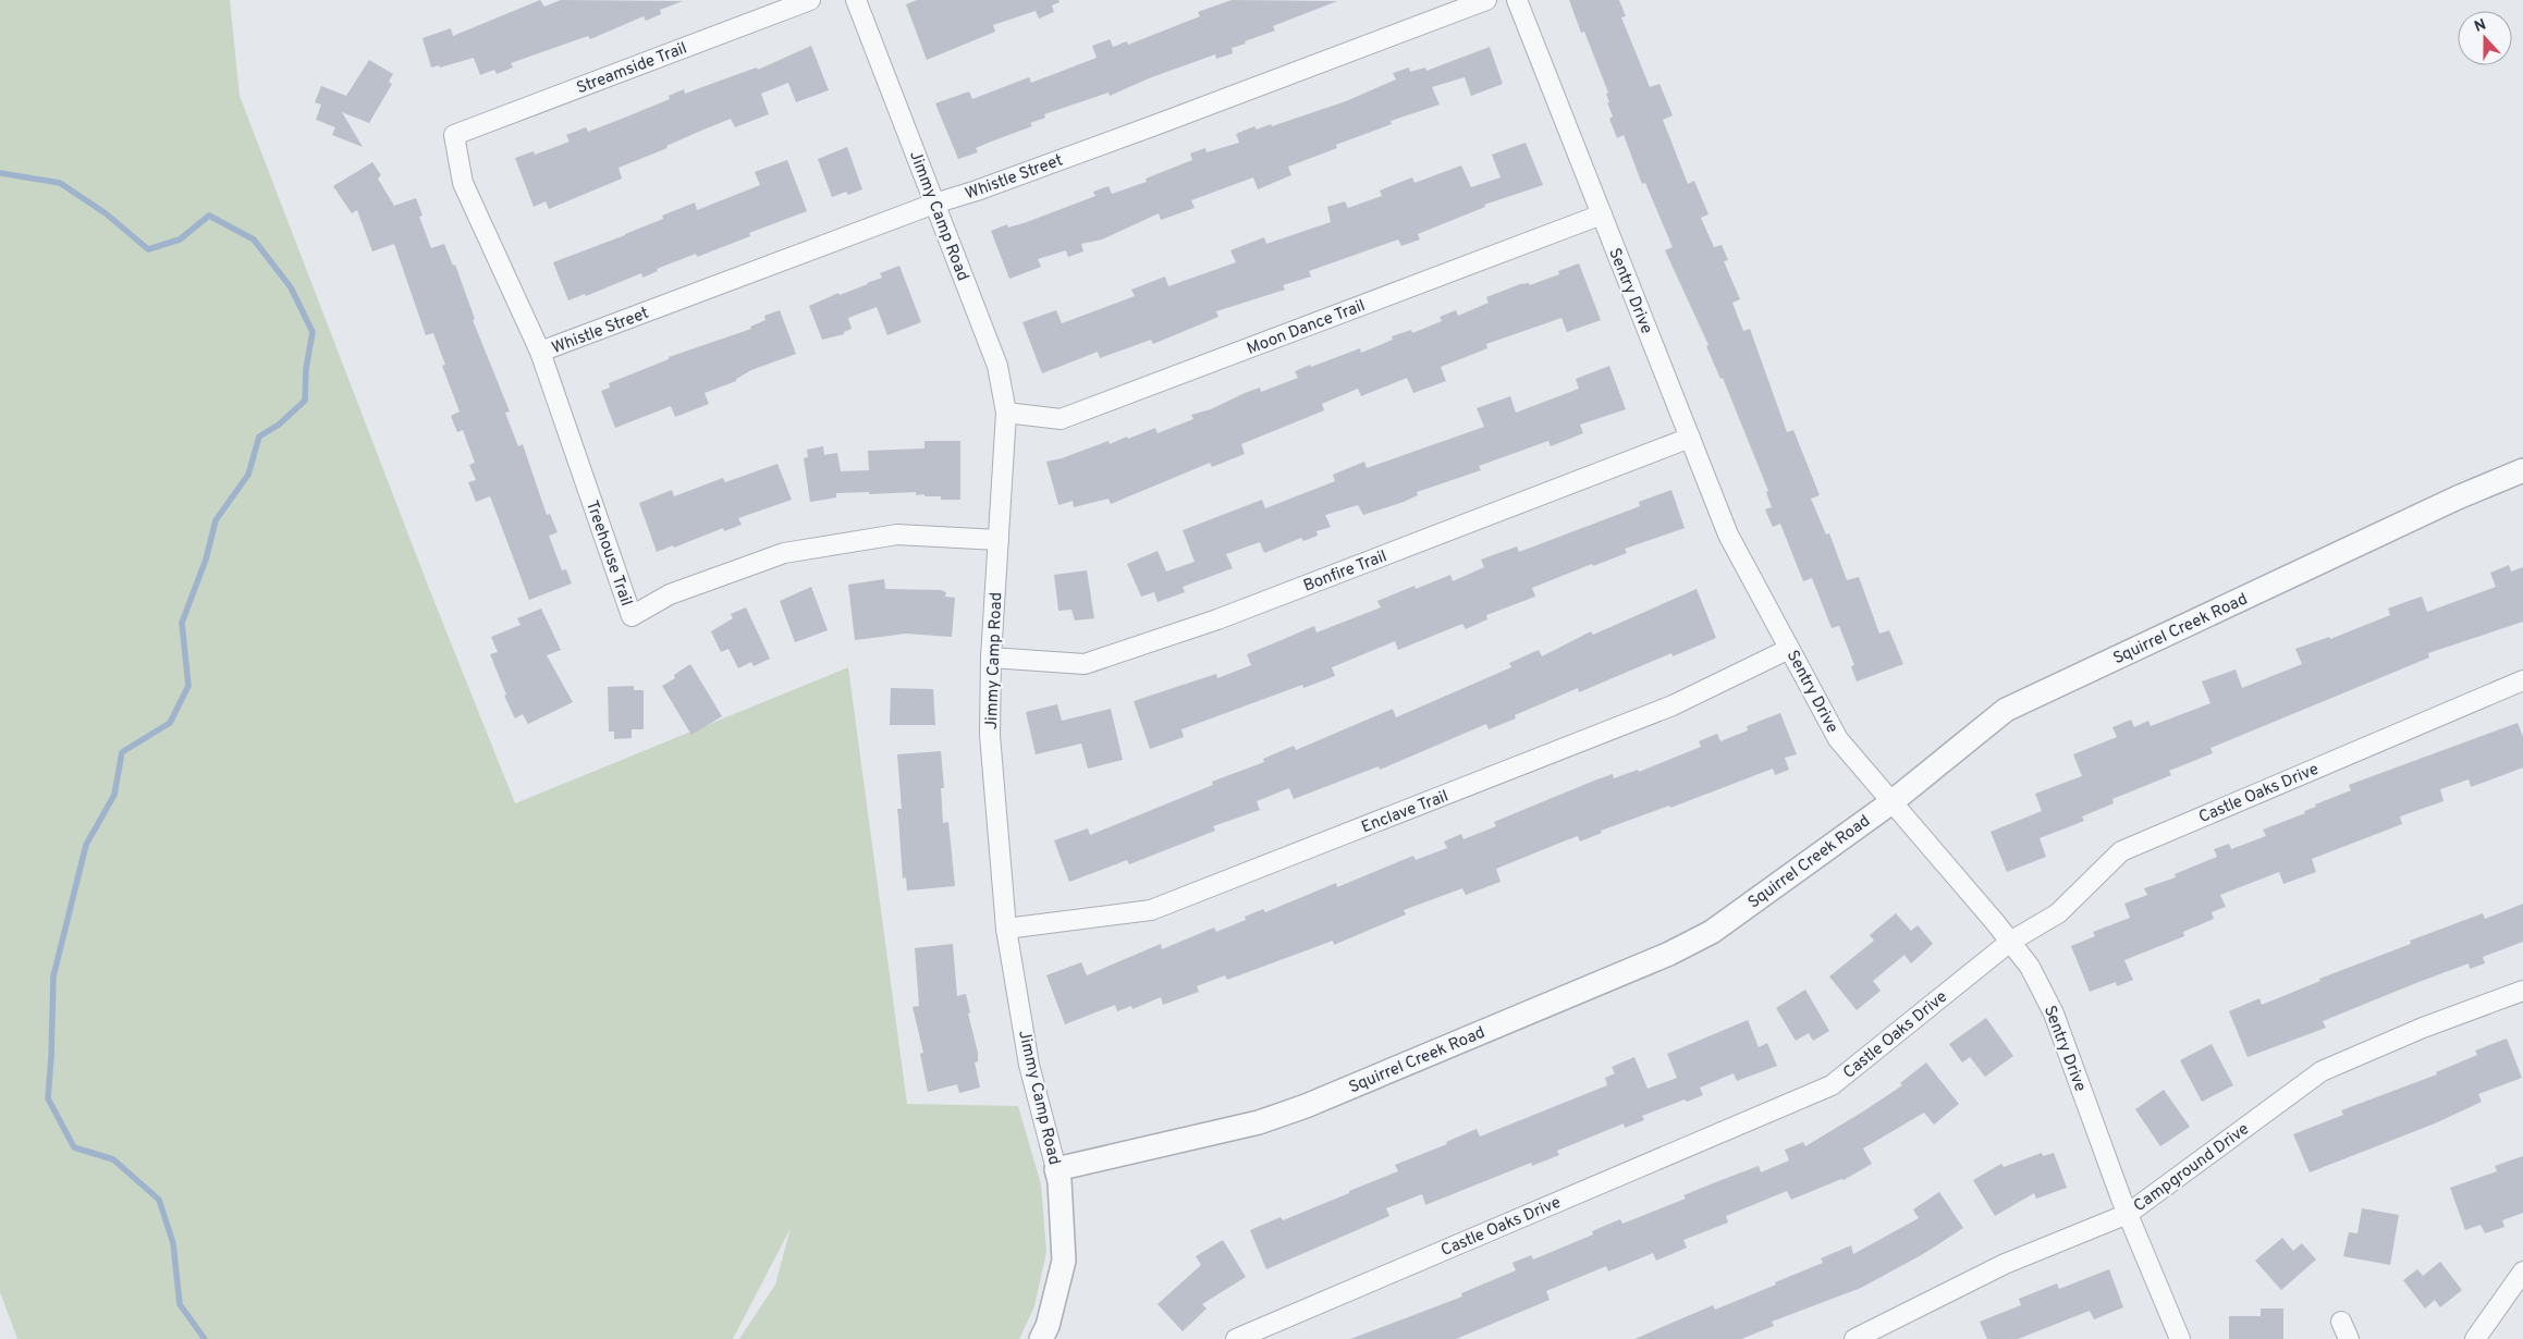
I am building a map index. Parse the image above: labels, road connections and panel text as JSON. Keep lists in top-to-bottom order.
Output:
{
  "streets": {
    "street": [
      "Streamside Trail",
      "Whistle Street",
      "Jimmy Camp Road",
      "Sentry Drive",
      "Moon Dance Trail",
      "Treehouse Trail",
      "Bonfire Trail",
      "Squirrel Creek Road",
      "Castle Oaks Drive",
      "Enclave Trail",
      "Campground Drive"
    ]
  },
  "crossings": [
    ["Streamside Trail", "Treehouse Trail"],
    ["Whistle Street", "Jimmy Camp Road"],
    ["Whistle Street", "Treehouse Trail"],
    ["Jimmy Camp Road", "Moon Dance Trail"],
    ["Jimmy Camp Road", "Treehouse Trail"],
    ["Jimmy Camp Road", "Bonfire Trail"],
    ["Jimmy Camp Road", "Squirrel Creek Road"],
    ["Jimmy Camp Road", "Enclave Trail"],
    ["Sentry Drive", "Moon Dance Trail"],
    ["Sentry Drive", "Bonfire Trail"],
    ["Sentry Drive", "Squirrel Creek Road"],
    ["Sentry Drive", "Castle Oaks Drive"],
    ["Sentry Drive", "Enclave Trail"],
    ["Sentry Drive", "Campground Drive"]
  ],
  "north": "top"
}
